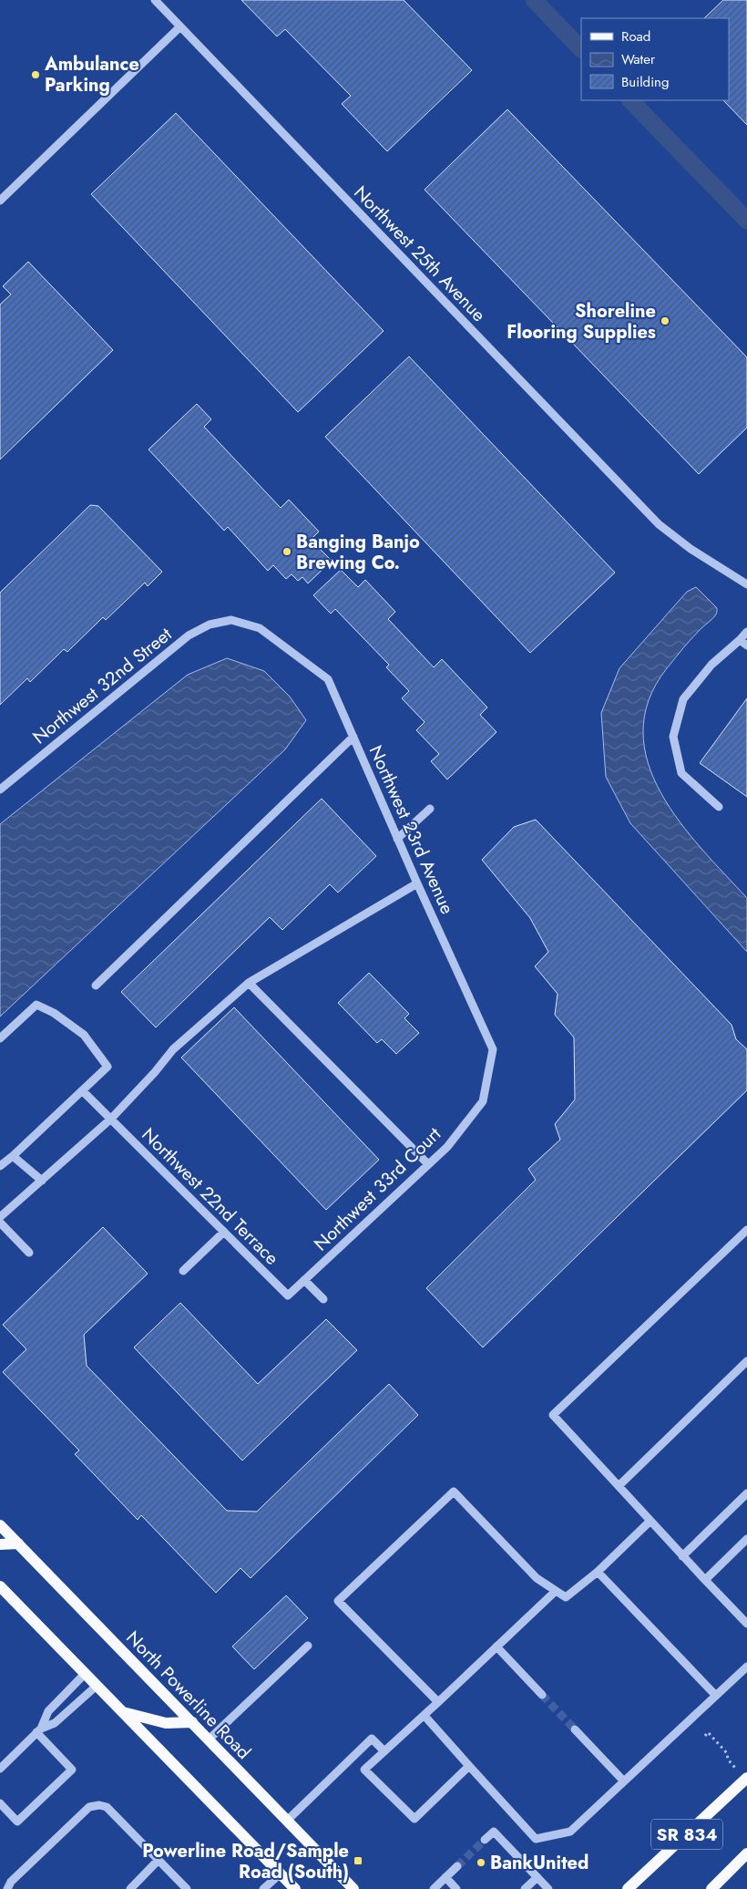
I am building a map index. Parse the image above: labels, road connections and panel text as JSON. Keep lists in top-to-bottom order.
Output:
{
  "streets": {
    "main road": ["North Powerline Road", "SR 834"],
    "street": [
      "Northwest 25th Avenue",
      "Northwest 32nd Street",
      "Northwest 23rd Avenue",
      "Northwest 33rd Court",
      "Northwest 22nd Terrace"
    ]
  },
  "crossings": [
    ["Northwest 32nd Street", "Northwest 23rd Avenue"],
    ["Northwest 23rd Avenue", "Northwest 33rd Court"],
    ["Northwest 33rd Court", "Northwest 22nd Terrace"]
  ],
  "places": {
    "other": [
      "Ambulance Parking",
      "Shoreline Flooring Supplies",
      "Banging Banjo Brewing Co.",
      "BankUnited"
    ],
    "transit": ["Powerline Road/Sample Road (South)"]
  },
  "legend": ["Road", "Water", "Building"]
}
